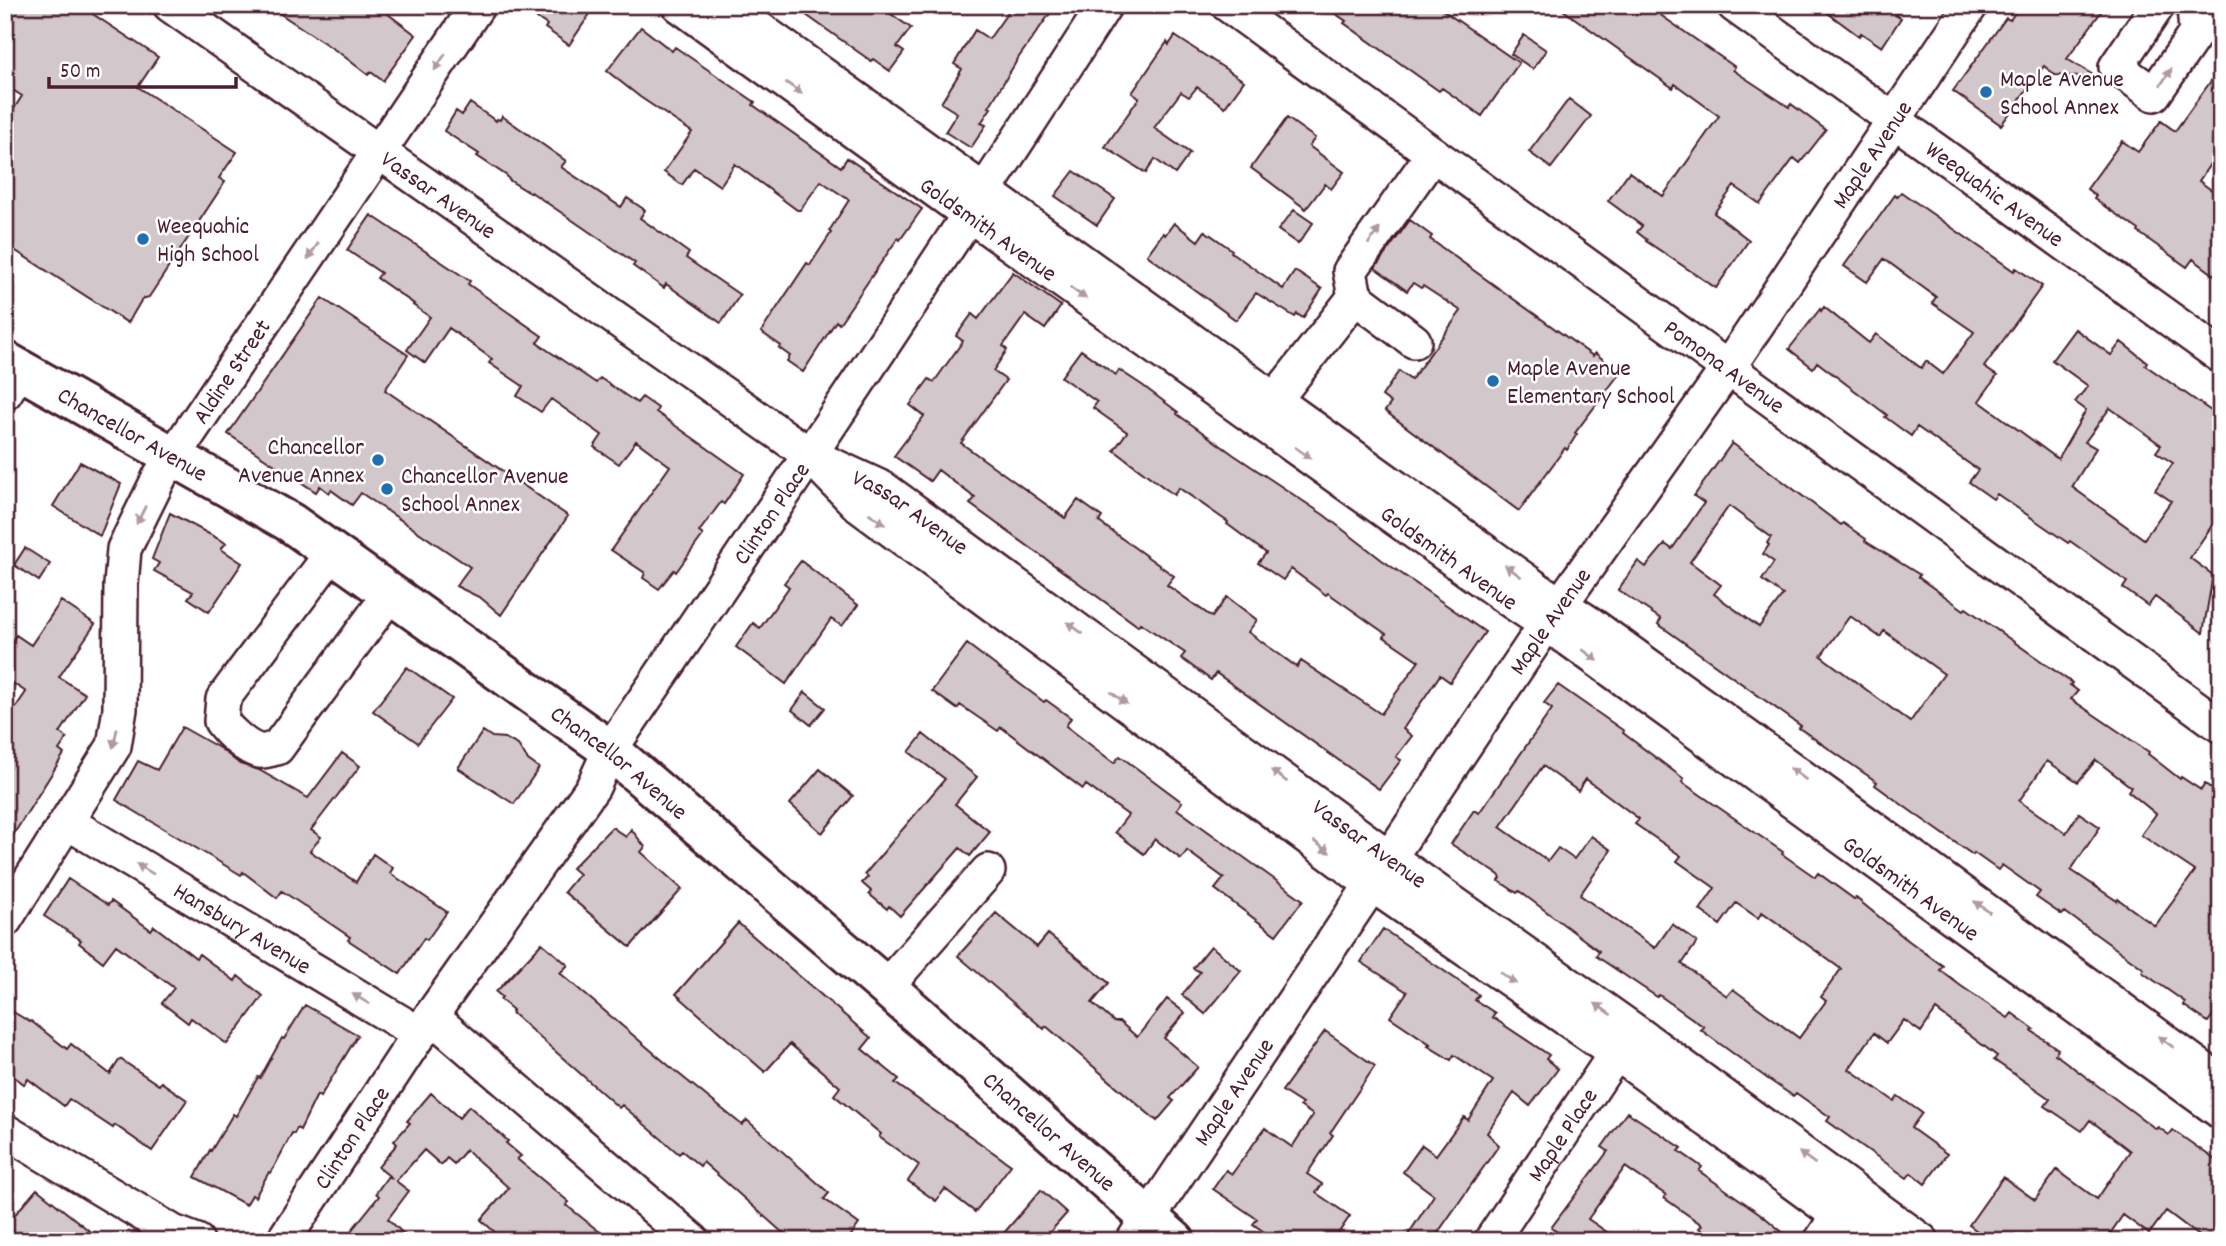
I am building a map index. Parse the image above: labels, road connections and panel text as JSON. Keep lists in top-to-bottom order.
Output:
{
  "streets": {
    "main road": ["Chancellor Avenue"],
    "street": [
      "Maple Avenue",
      "Weequahic Avenue",
      "Vassar Avenue",
      "Goldsmith Avenue",
      "Pomona Avenue",
      "Aldine Street",
      "Clinton Place",
      "Hansbury Avenue",
      "Maple Place"
    ]
  },
  "crossings": [
    ["Maple Avenue", "Weequahic Avenue"],
    ["Maple Avenue", "Vassar Avenue"],
    ["Maple Avenue", "Goldsmith Avenue"],
    ["Maple Avenue", "Pomona Avenue"],
    ["Maple Avenue", "Chancellor Avenue"],
    ["Vassar Avenue", "Aldine Street"],
    ["Vassar Avenue", "Clinton Place"],
    ["Vassar Avenue", "Maple Place"],
    ["Goldsmith Avenue", "Clinton Place"],
    ["Aldine Street", "Chancellor Avenue"],
    ["Aldine Street", "Hansbury Avenue"],
    ["Chancellor Avenue", "Clinton Place"],
    ["Clinton Place", "Hansbury Avenue"]
  ],
  "one_way": ["Aldine Street", "Hansbury Avenue"],
  "places": [
    "Maple Avenue School Annex",
    "Weequahic High School",
    "Maple Avenue Elementary School",
    "Chancellor Avenue Annex",
    "Chancellor Avenue School Annex"
  ],
  "scale_bar": "50 m"
}
